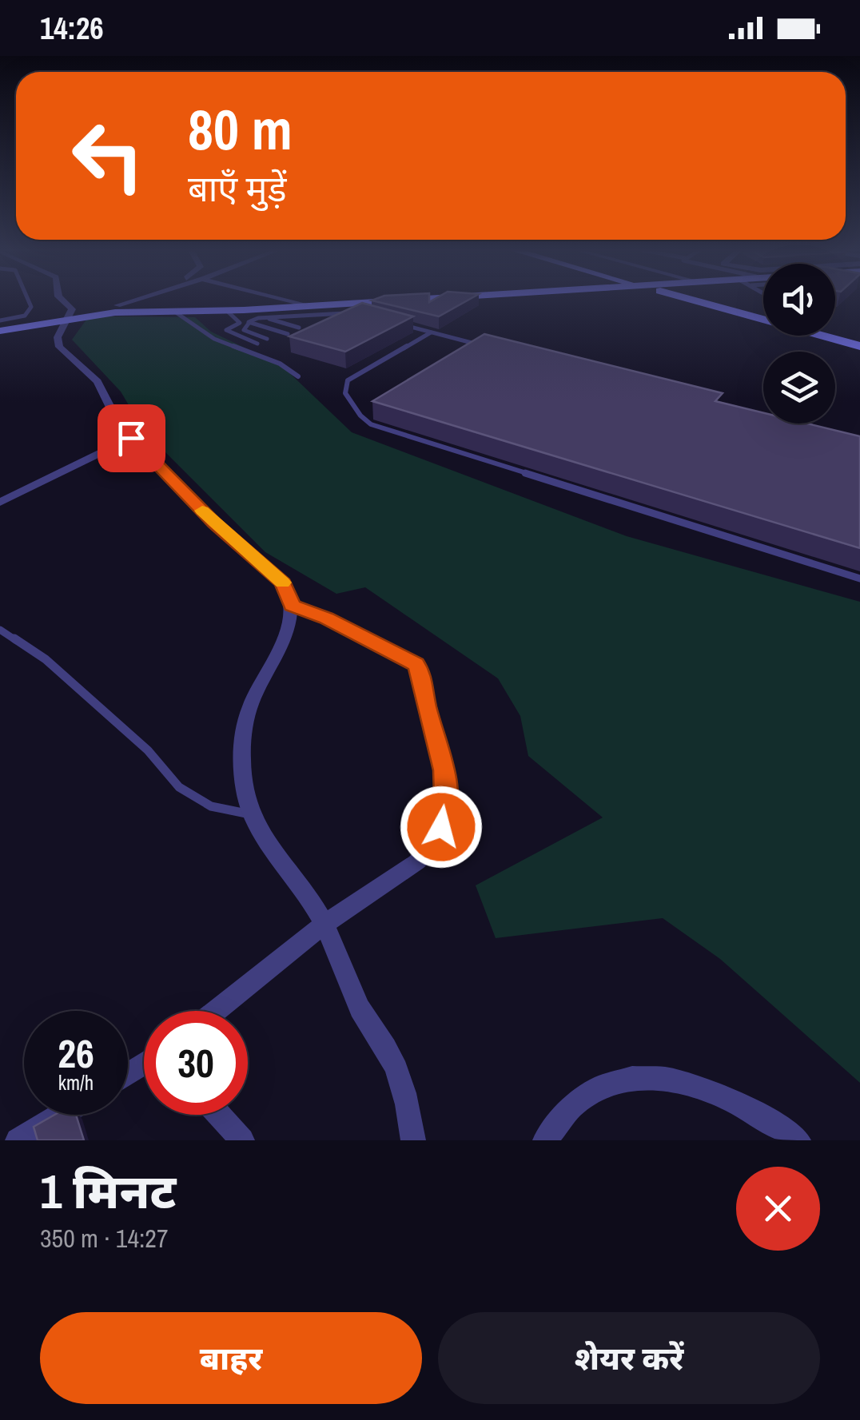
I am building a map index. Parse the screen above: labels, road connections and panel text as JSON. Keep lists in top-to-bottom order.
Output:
{
  "page": {
    "status": "14:26",
    "turn": ["80 m", "बाएँ मुड़ें"],
    "speed": "26 km/h",
    "limit": "30",
    "heading": ["1 मिनट", "350 m · 14:27"],
    "buttons": ["बाहर", "शेयर करें"]
  }
}
